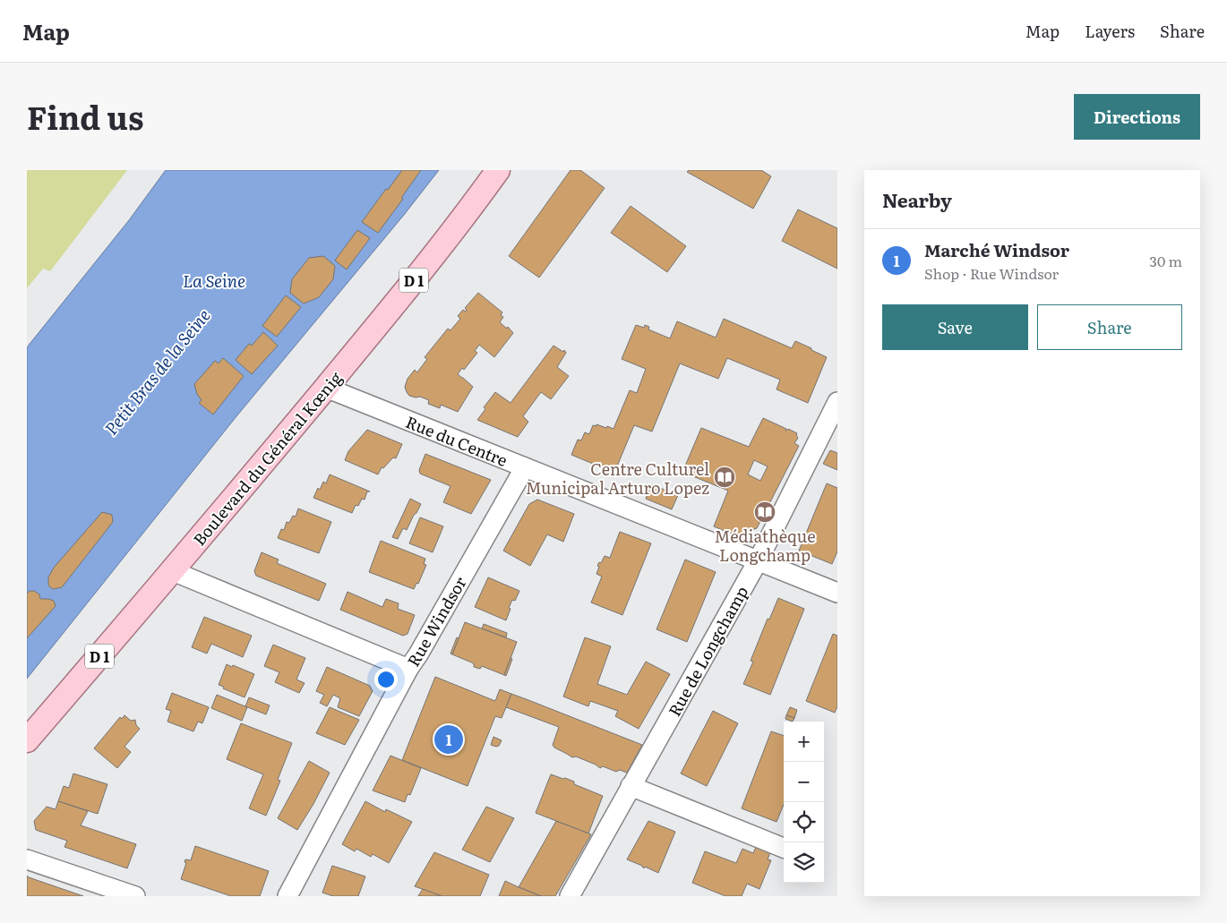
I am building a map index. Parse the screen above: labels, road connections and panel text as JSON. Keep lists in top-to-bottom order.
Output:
{
  "streets": {
    "main road": ["D 1", "Boulevard du Général Kœnig"],
    "street": ["Rue du Centre", "Rue Windsor", "Rue de Longchamp"]
  },
  "crossings": [
    ["Rue du Centre", "Boulevard du Général Kœnig"],
    ["Rue du Centre", "Rue Windsor"],
    ["Rue du Centre", "Rue de Longchamp"]
  ],
  "water": ["La Seine", "Petit Bras de la Seine"],
  "places": {
    "library": ["Centre Culturel Municipal Arturo Lopez", "Médiathèque Longchamp"]
  },
  "page": {
    "header": "Map",
    "nav": ["Map", "Layers", "Share"],
    "title": "Find us",
    "buttons": [
      "Directions",
      ["Save", "Share"]
    ],
    "heading": "Nearby",
    "list": [
      {
        "mark": "1",
        "name": "Marché Windsor",
        "note": "Shop · Rue Windsor",
        "value": "30 m"
      }
    ],
    "map_buttons": ["+", "−"],
    "pins": "1"
  }
}
